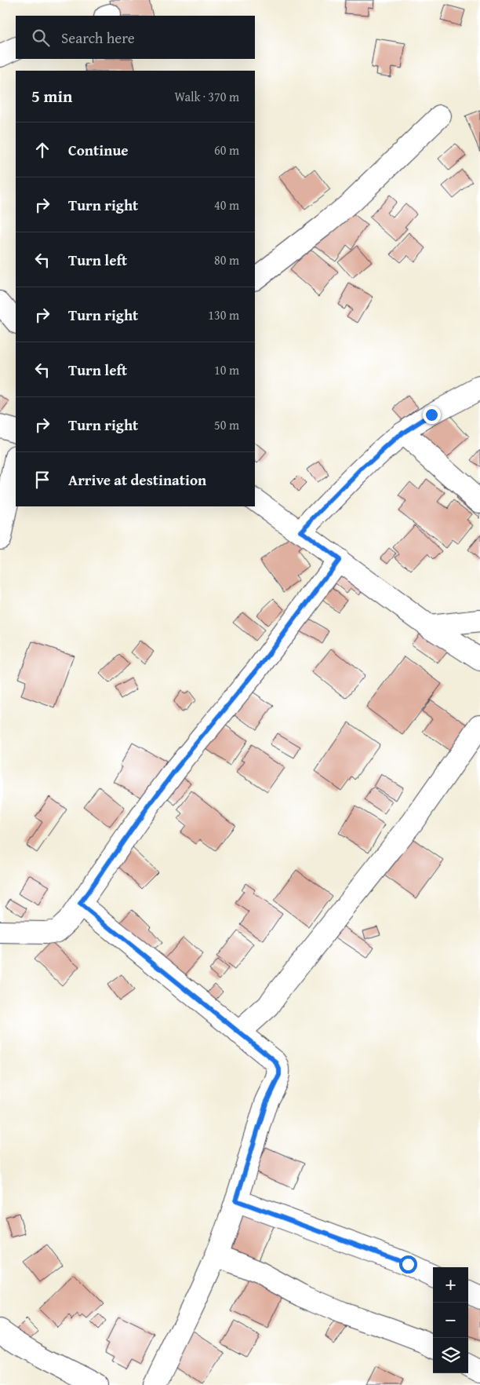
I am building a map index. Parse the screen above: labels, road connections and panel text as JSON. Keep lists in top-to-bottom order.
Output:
{
  "page": {
    "search": "Search here",
    "heading": ["5 min", "Walk · 370 m"],
    "list": [
      ["Continue", "60 m"],
      ["Turn right", "40 m"],
      ["Turn left", "80 m"],
      ["Turn right", "130 m"],
      ["Turn left", "10 m"],
      ["Turn right", "50 m"],
      "Arrive at destination"
    ],
    "map_buttons": ["+", "−"]
  }
}
